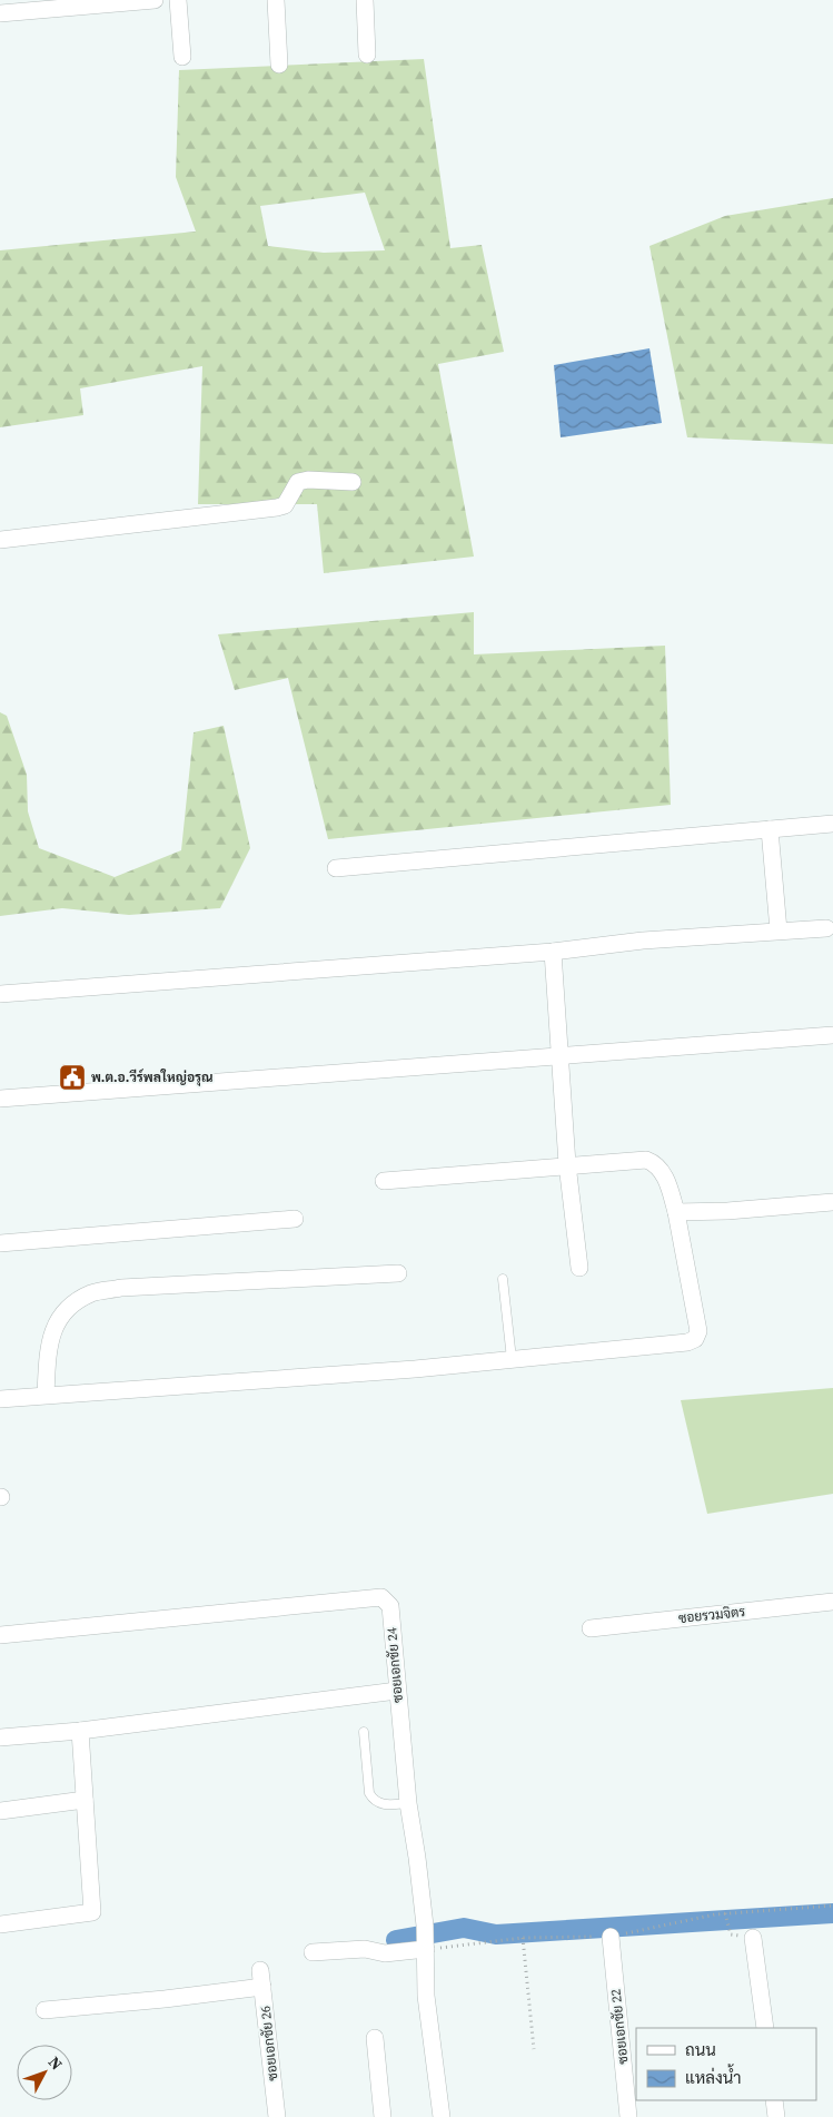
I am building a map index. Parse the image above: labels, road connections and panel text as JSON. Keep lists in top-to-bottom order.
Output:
{
  "streets": {
    "street": [
      "ซอยรวมจิตร",
      "ซอยเอกชัย 24",
      "ซอยเอกชัย 22",
      "ซอยเอกชัย 26"
    ]
  },
  "places": {
    "public building": ["พ.ต.อ.วีร์พลใหญ่อรุณ"]
  },
  "legend": ["ถนน", "แหล่งน้ำ"],
  "north": "top right"
}
